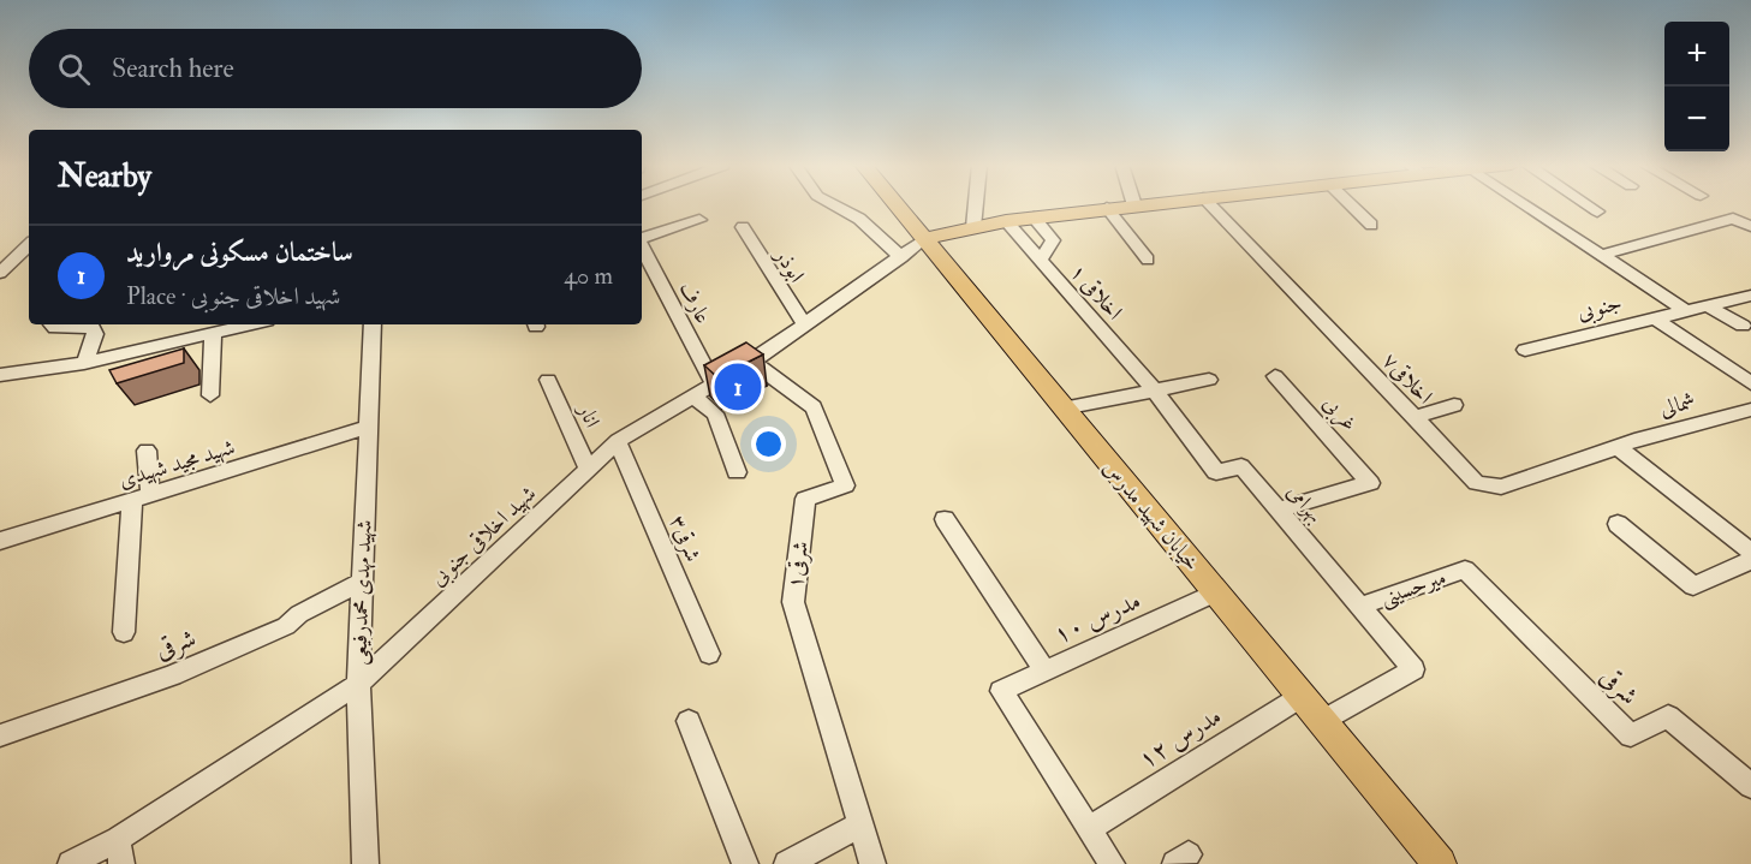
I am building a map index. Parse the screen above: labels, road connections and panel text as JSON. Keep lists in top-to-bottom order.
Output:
{
  "streets": {
    "main road": ["خیابان شهید مدرس"],
    "street": [
      "ابوذر",
      "اخلاقی ۱",
      "عارف",
      "جنوبی",
      "اخلاقی۷",
      "شمالی",
      "غربی",
      "انار",
      "شهید مجید شهیدی",
      "بهرامی",
      "شهید اخلاقی جنوبی",
      "شرقی۳",
      "شرقی۱",
      "میرحسینی",
      "شهید مهدی محمدرفیعی",
      "مدرس ۱۰",
      "شرقی",
      "مدرس ۱۲"
    ]
  },
  "crossings": [
    ["ابوذر", "شهید اخلاقی جنوبی"],
    ["اخلاقی ۱", "بهرامی"],
    ["عارف", "شهید اخلاقی جنوبی"],
    ["اخلاقی۷", "شمالی"],
    ["غربی", "بهرامی"],
    ["انار", "شهید اخلاقی جنوبی"],
    ["شهید مجید شهیدی", "شهید مهدی محمدرفیعی"],
    ["بهرامی", "خیابان شهید مدرس"],
    ["بهرامی", "میرحسینی"],
    ["خیابان شهید مدرس", "شهید اخلاقی جنوبی"],
    ["خیابان شهید مدرس", "مدرس ۱۰"],
    ["خیابان شهید مدرس", "مدرس ۱۲"],
    ["شهید اخلاقی جنوبی", "شرقی۳"],
    ["شهید اخلاقی جنوبی", "شرقی۱"],
    ["شهید اخلاقی جنوبی", "شهید مهدی محمدرفیعی"],
    ["میرحسینی", "شرقی"],
    ["شهید مهدی محمدرفیعی", "شرقی"],
    ["مدرس ۱۰", "مدرس ۱۲"]
  ],
  "page": {
    "map_buttons": ["+", "−"],
    "search": "Search here",
    "heading": "Nearby",
    "list": [
      {
        "mark": "1",
        "name": "ساختمان مسکونی مروارید",
        "note": "Place · شهید اخلاقی جنوبی",
        "value": "40 m"
      }
    ],
    "pins": "1"
  }
}
